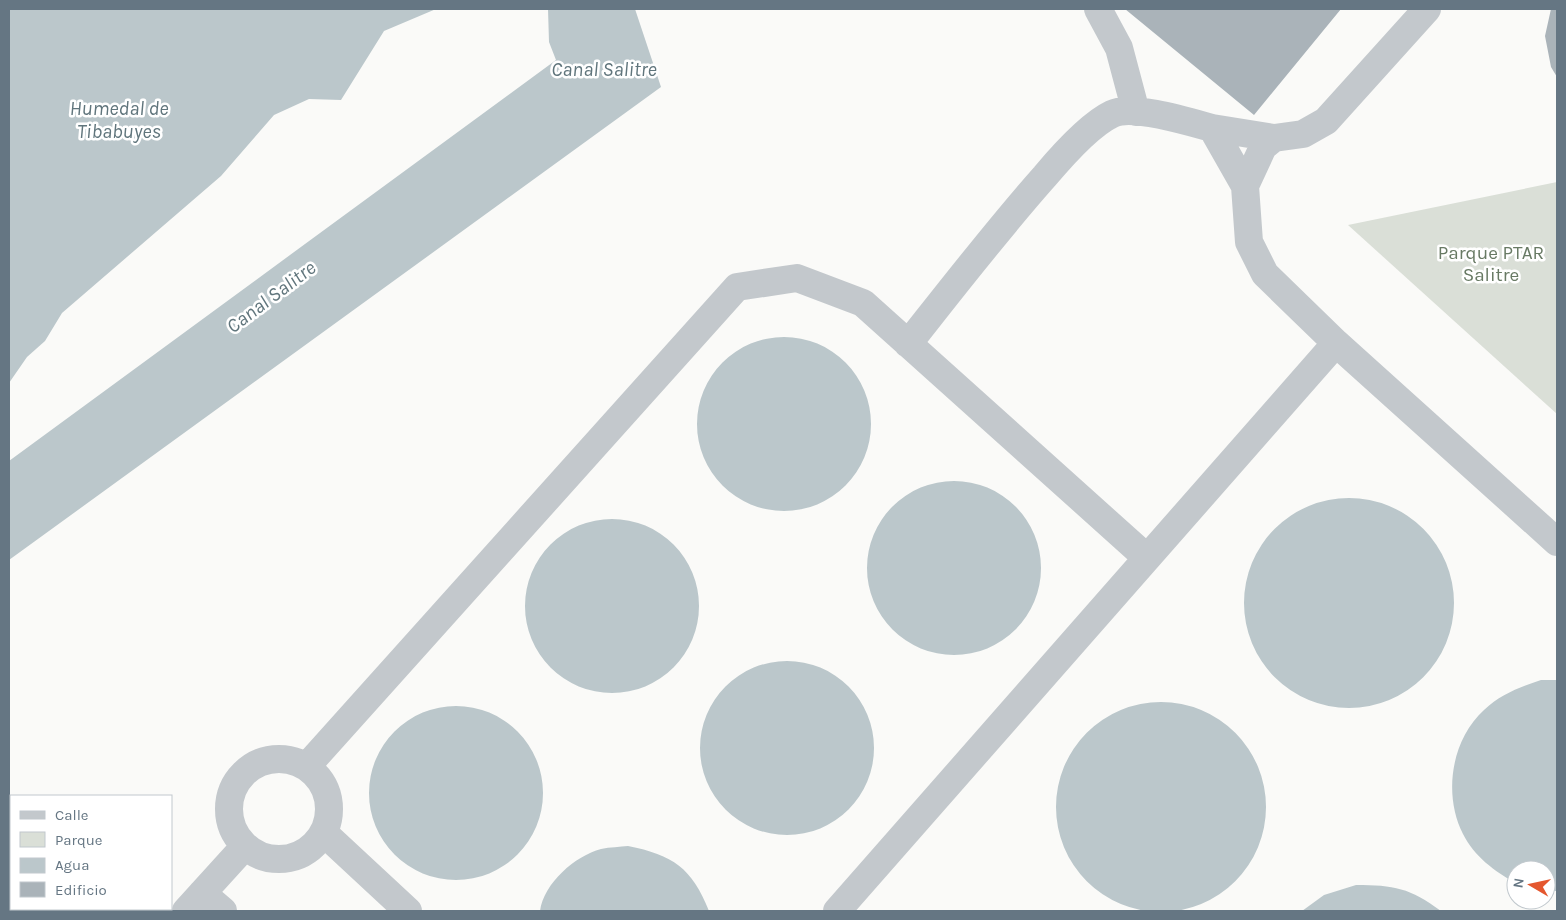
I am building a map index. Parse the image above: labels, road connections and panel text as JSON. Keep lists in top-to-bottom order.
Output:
{
  "water": ["Canal Salitre", "Humedal de Tibabuyes"],
  "parks": ["Parque PTAR Salitre"],
  "legend": [
    "Calle",
    "Parque",
    "Agua",
    "Edificio"
  ],
  "north": "left"
}
